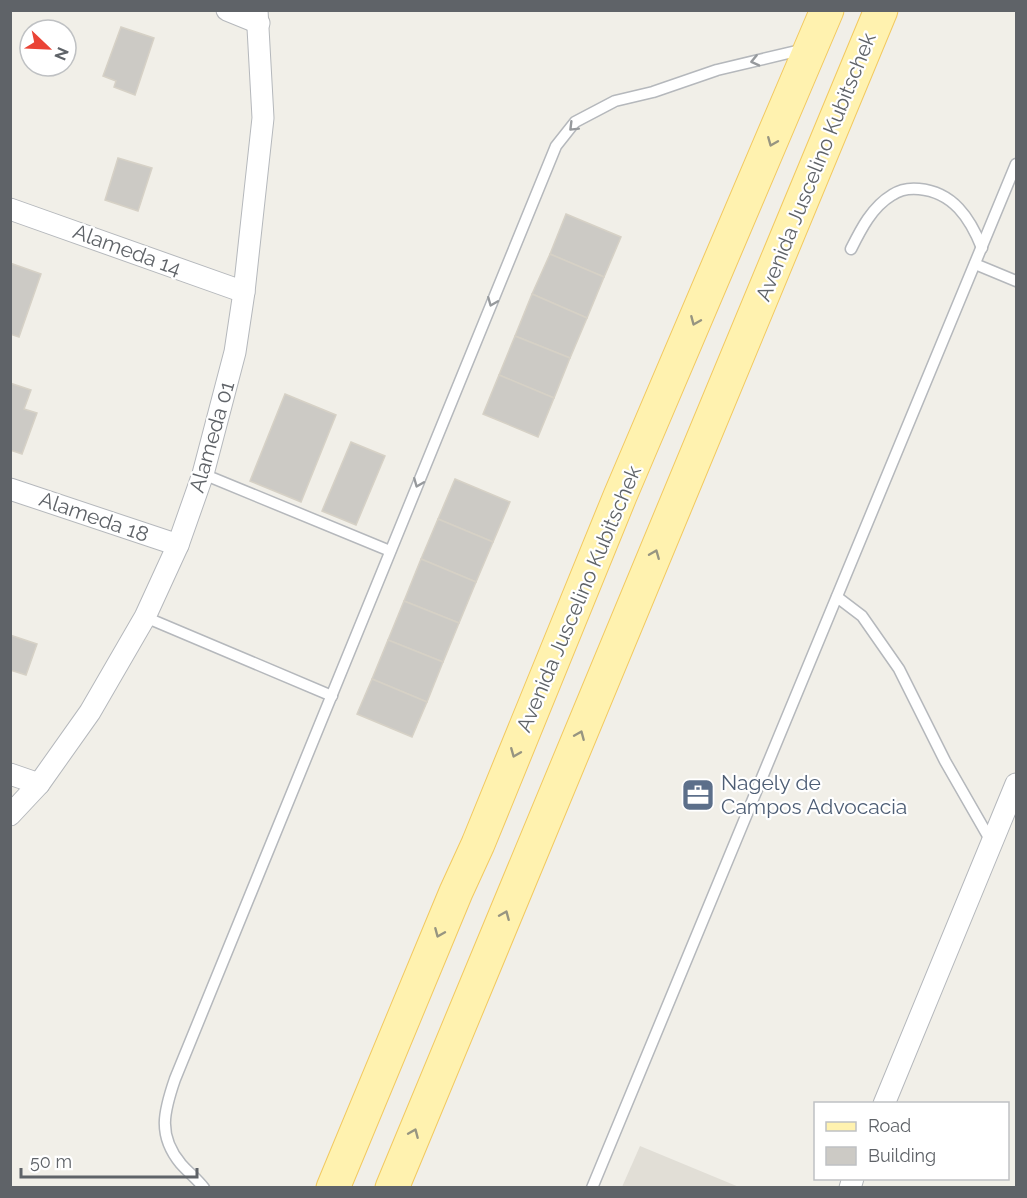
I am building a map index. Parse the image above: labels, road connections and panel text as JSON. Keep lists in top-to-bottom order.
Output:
{
  "streets": {
    "main road": ["Avenida Juscelino Kubitschek"],
    "street": ["Alameda 14", "Alameda 01", "Alameda 18"]
  },
  "crossings": [
    ["Alameda 14", "Alameda 01"],
    ["Alameda 01", "Alameda 18"]
  ],
  "places": {
    "office": ["Nagely de Campos Advocacia"]
  },
  "legend": ["Road", "Building"],
  "scale_bar": "50 m",
  "north": "bottom right"
}
